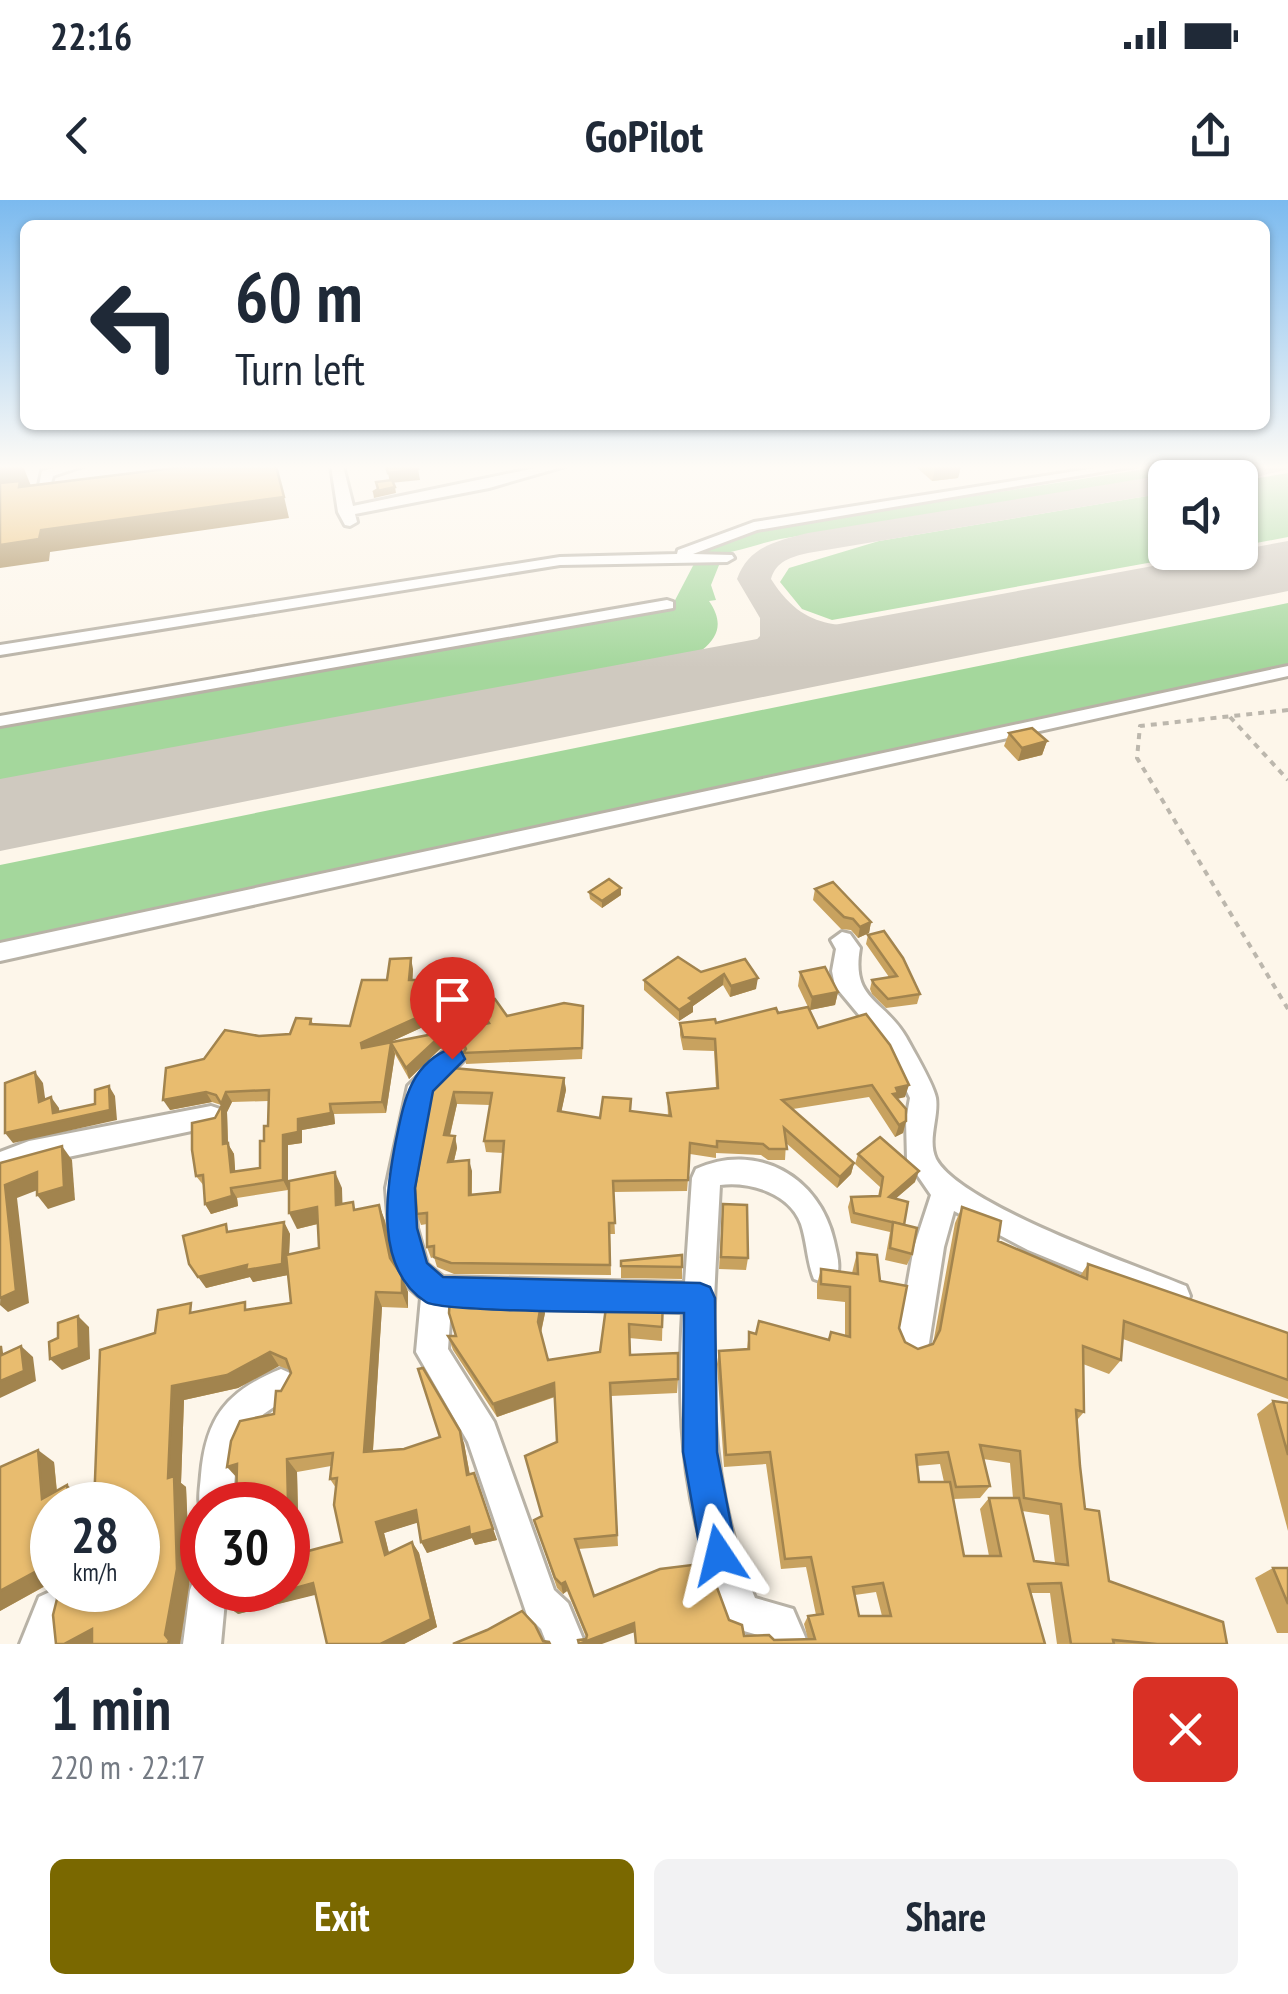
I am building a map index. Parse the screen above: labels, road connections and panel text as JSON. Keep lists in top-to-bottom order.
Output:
{
  "page": {
    "status": "22:16",
    "header": "GoPilot",
    "turn": ["60 m", "Turn left"],
    "speed": "28 km/h",
    "limit": "30",
    "heading": ["1 min", "220 m · 22:17"],
    "buttons": ["Exit", "Share"]
  }
}
